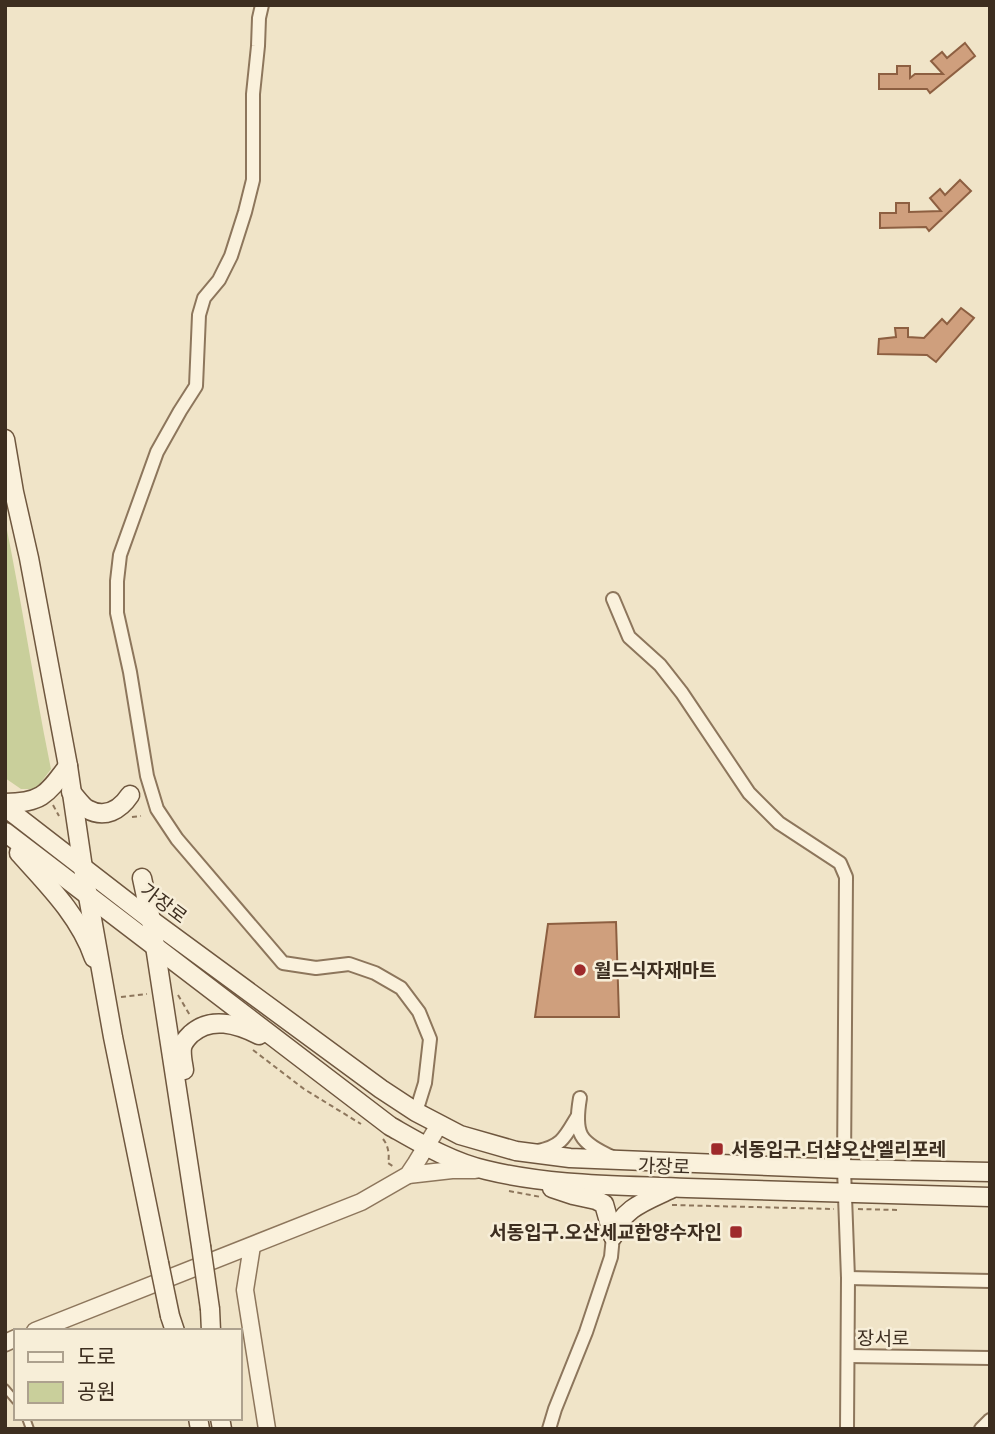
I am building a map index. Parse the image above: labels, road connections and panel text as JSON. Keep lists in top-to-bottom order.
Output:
{
  "streets": {
    "main road": ["가장로"],
    "street": ["장서로"]
  },
  "places": {
    "other": ["월드식자재마트"],
    "transit": ["서동입구.더샵오산엘리포레", "서동입구.오산세교한양수자인"]
  },
  "legend": ["도로", "공원"]
}
